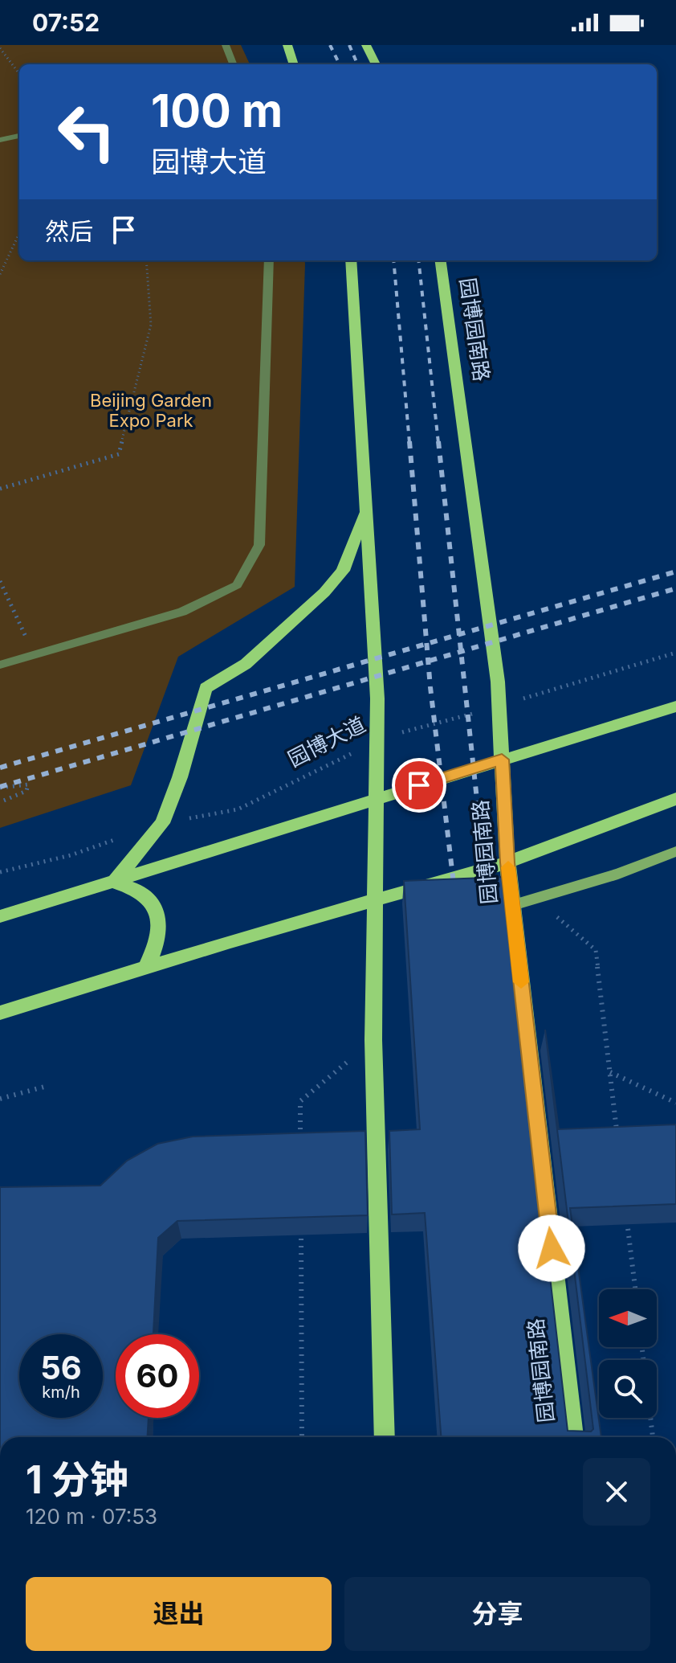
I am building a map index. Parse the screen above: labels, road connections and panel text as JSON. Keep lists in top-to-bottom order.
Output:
{
  "streets": {
    "main road": ["园博园南路"],
    "path": ["园博大道"]
  },
  "crossings": [
    ["园博园南路", "园博大道"]
  ],
  "parks": ["Beijing Garden Expo Park"],
  "north": "left",
  "page": {
    "status": "07:52",
    "turn": ["100 m", "园博大道"],
    "then": "然后",
    "speed": "56 km/h",
    "limit": "60",
    "heading": ["1 分钟", "120 m · 07:53"],
    "buttons": ["退出", "分享"]
  }
}
